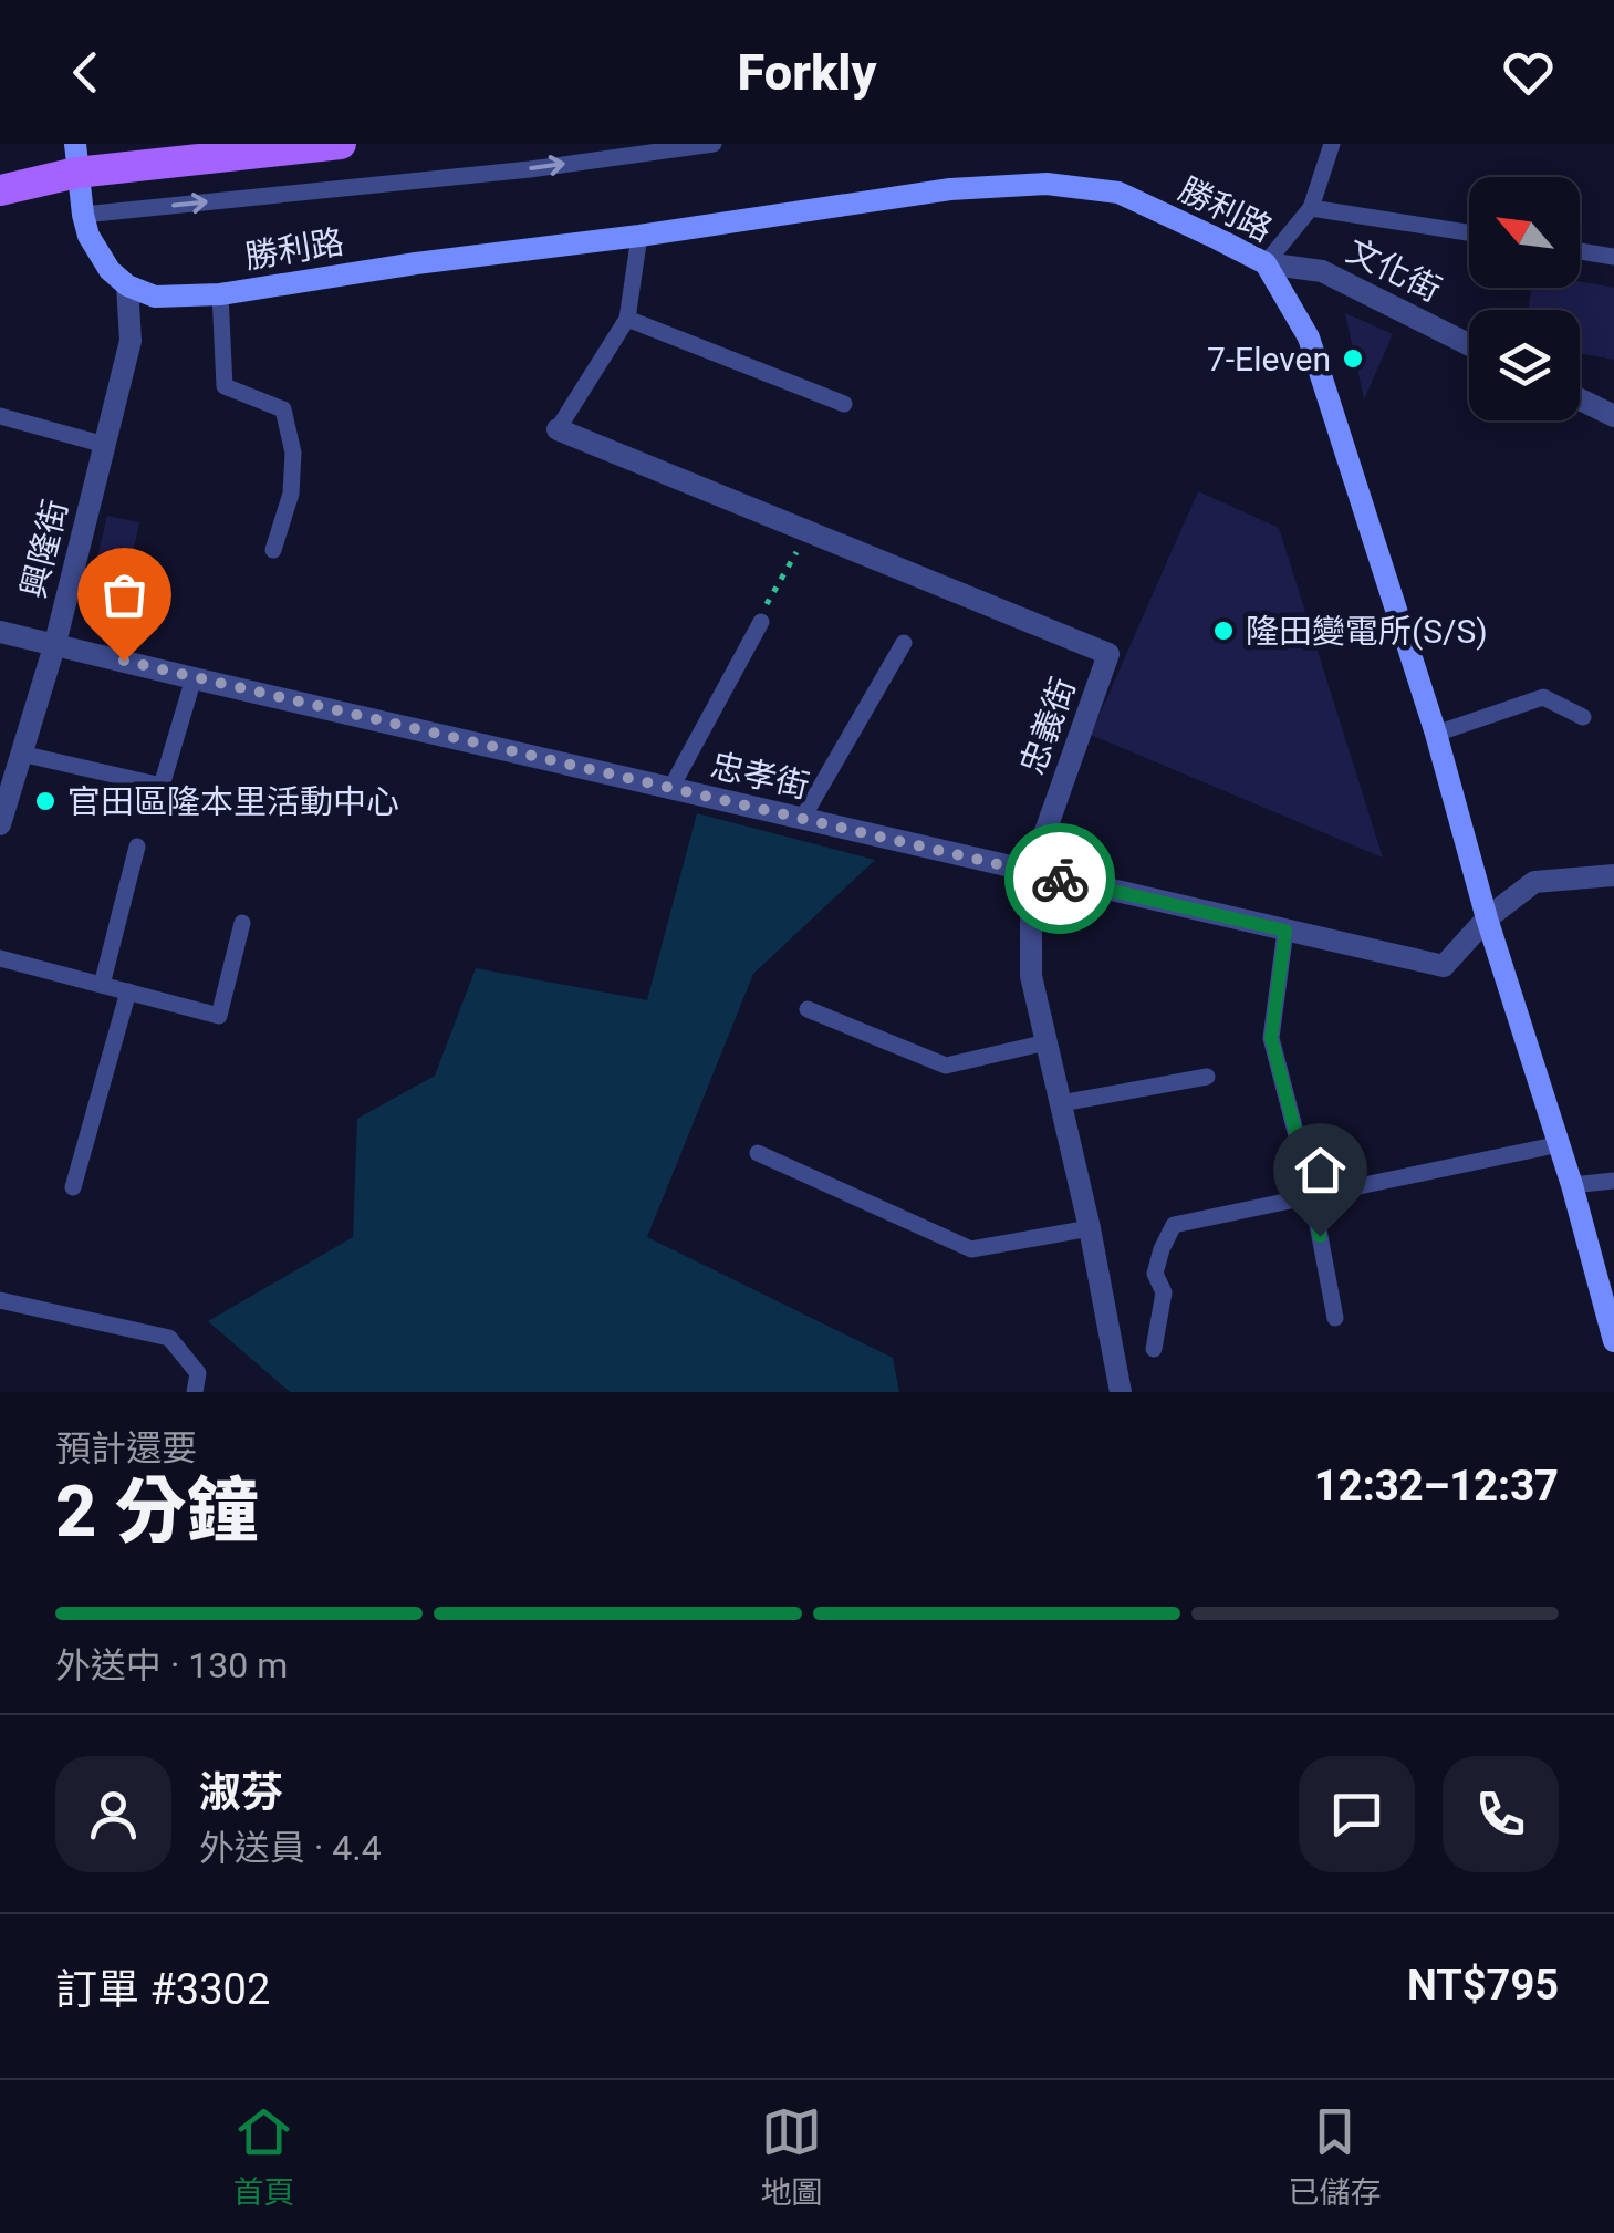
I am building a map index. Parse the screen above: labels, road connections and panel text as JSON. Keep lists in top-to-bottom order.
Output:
{
  "streets": {
    "main road": ["勝利路"],
    "street": [
      "文化街",
      "興隆街",
      "忠義街",
      "忠孝街"
    ]
  },
  "crossings": [
    ["勝利路", "文化街"],
    ["勝利路", "興隆街"],
    ["勝利路", "忠孝街"],
    ["興隆街", "忠孝街"],
    ["忠義街", "忠孝街"]
  ],
  "places": ["7-Eleven", "隆田變電所(S/S)", "官田區隆本里活動中心"],
  "north": "top left",
  "page": {
    "header": "Forkly",
    "heading": ["2 分鐘", "預計還要", "12:32–12:37"],
    "panel": [
      "淑芬",
      "外送員 · 4.4",
      "訂單 #3302",
      "NT$795"
    ],
    "bar": "外送中 · 130 m",
    "tabs": ["首頁", "地圖", "已儲存"]
  }
}
